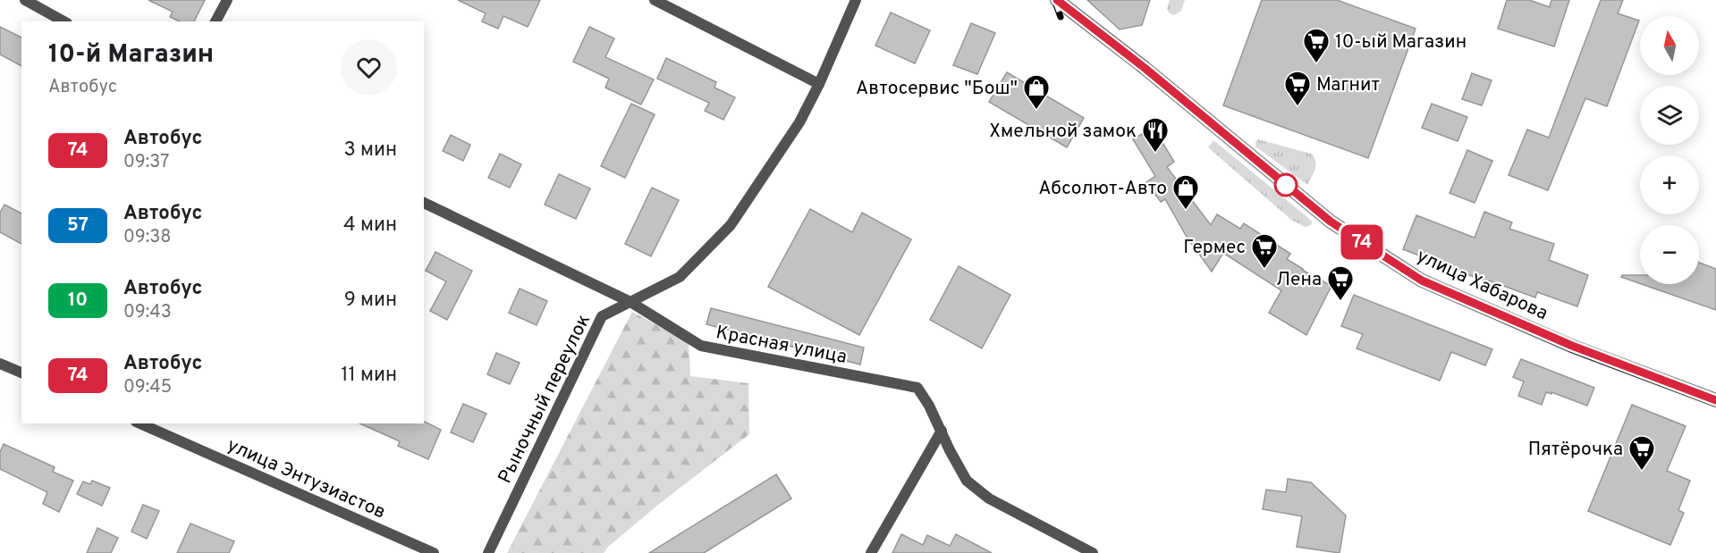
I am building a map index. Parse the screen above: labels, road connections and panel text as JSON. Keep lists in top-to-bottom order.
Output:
{
  "streets": {
    "main road": ["улица Хабарова"],
    "street": ["Красная улица", "Рыночный переулок", "улица Энтузиастов"]
  },
  "crossings": [
    ["Красная улица", "Рыночный переулок"]
  ],
  "places": {
    "supermarket": [
      "10-ый Магазин",
      "Магнит",
      "Гермес",
      "Лена",
      "Пятёрочка"
    ],
    "shop": ["Автосервис \"Бош\"", "Абсолют-Авто"],
    "restaurant": ["Хмельной замок"]
  },
  "lines": ["bus line 74"],
  "north": "top",
  "page": {
    "on_map": "74",
    "map_buttons": ["+", "−"],
    "heading": ["10-й Магазин", "Автобус"],
    "list": [
      {
        "mark": "74",
        "name": "Автобус",
        "note": "09:37",
        "value": "3 мин"
      },
      {
        "mark": "57",
        "name": "Автобус",
        "note": "09:38",
        "value": "4 мин"
      },
      {
        "mark": "10",
        "name": "Автобус",
        "note": "09:43",
        "value": "9 мин"
      },
      {
        "mark": "74",
        "name": "Автобус",
        "note": "09:45",
        "value": "11 мин"
      }
    ]
  }
}
